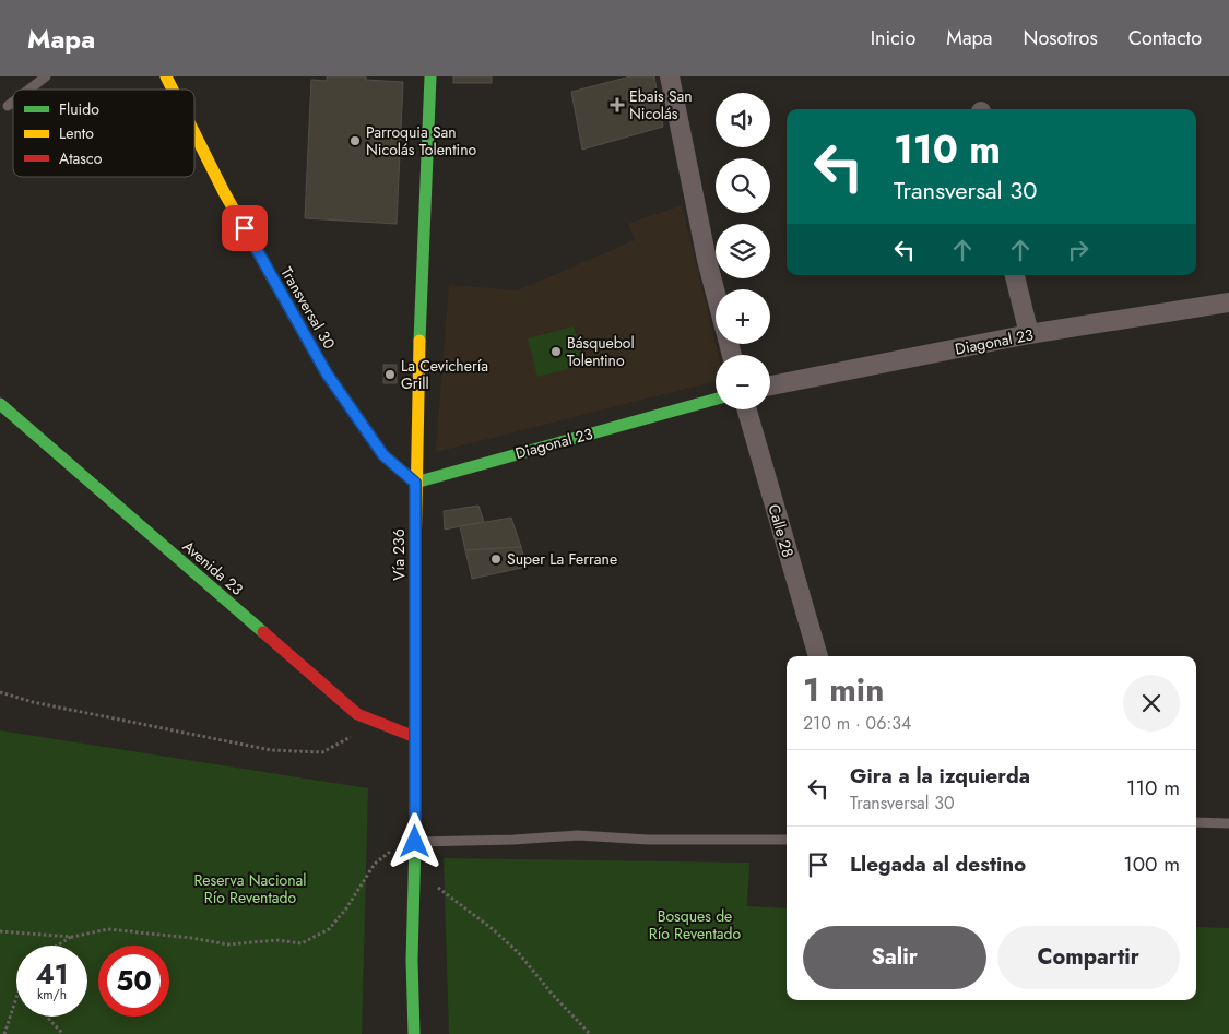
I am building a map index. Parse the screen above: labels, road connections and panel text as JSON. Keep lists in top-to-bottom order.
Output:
{
  "streets": {
    "street": [
      "Transversal 30",
      "Diagonal 23",
      "Calle 28",
      "Vía 236",
      "Avenida 23"
    ]
  },
  "crossings": [
    ["Transversal 30", "Diagonal 23"],
    ["Transversal 30", "Vía 236"],
    ["Diagonal 23", "Vía 236"],
    ["Vía 236", "Avenida 23"]
  ],
  "parks": ["Reserva Nacional Río Reventado", "Bosques de Río Reventado"],
  "places": {
    "health": ["Ebais San Nicolás"],
    "other": [
      "Parroquia San Nicolás Tolentino",
      "Básquebol Tolentino",
      "La Cevichería Grill",
      "Super La Ferrane"
    ]
  },
  "legend": ["Fluido", "Lento", "Atasco"],
  "page": {
    "header": "Mapa",
    "nav": [
      "Inicio",
      "Mapa",
      "Nosotros",
      "Contacto"
    ],
    "map_buttons": ["+", "−"],
    "turn": ["110 m", "Transversal 30"],
    "heading": ["1 min", "210 m · 06:34"],
    "list": [
      {
        "name": "Gira a la izquierda",
        "note": "Transversal 30",
        "value": "110 m"
      },
      {
        "name": "Llegada al destino",
        "value": "100 m"
      }
    ],
    "buttons": ["Salir", "Compartir"],
    "speed": "41 km/h",
    "limit": "50"
  }
}
